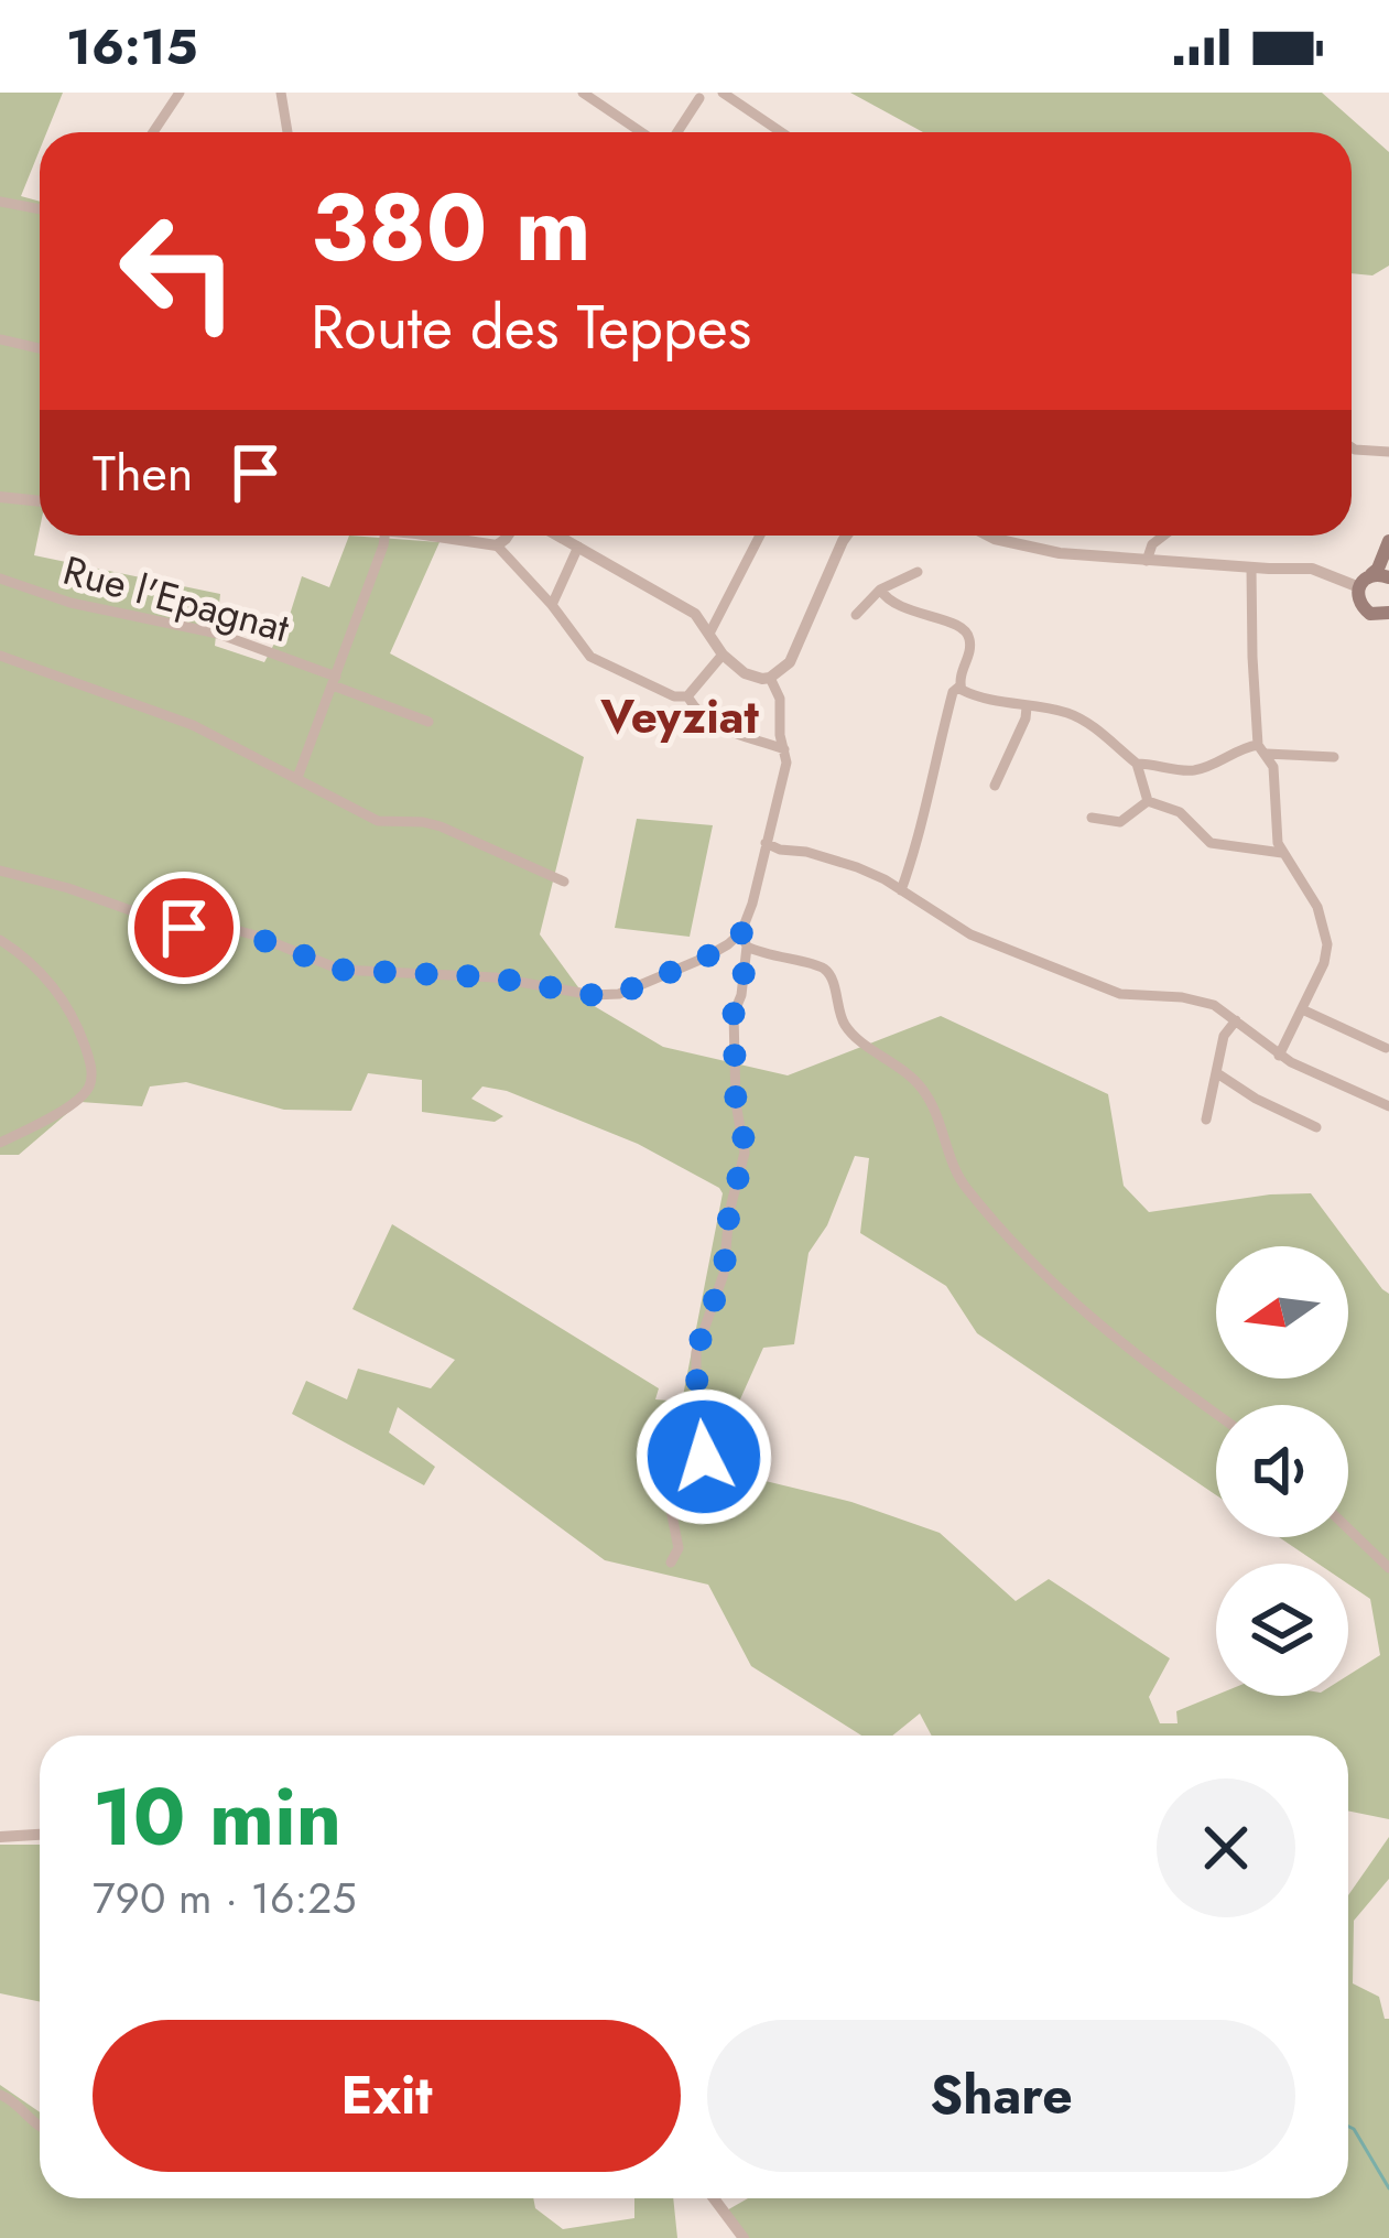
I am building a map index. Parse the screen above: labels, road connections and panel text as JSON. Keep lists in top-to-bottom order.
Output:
{
  "streets": {
    "street": ["Rue l'Epagnat"]
  },
  "districts": ["Veyziat"],
  "north": "left",
  "page": {
    "status": "16:15",
    "turn": ["380 m", "Route des Teppes"],
    "then": "Then",
    "heading": ["10 min", "790 m · 16:25"],
    "buttons": ["Exit", "Share"]
  }
}
